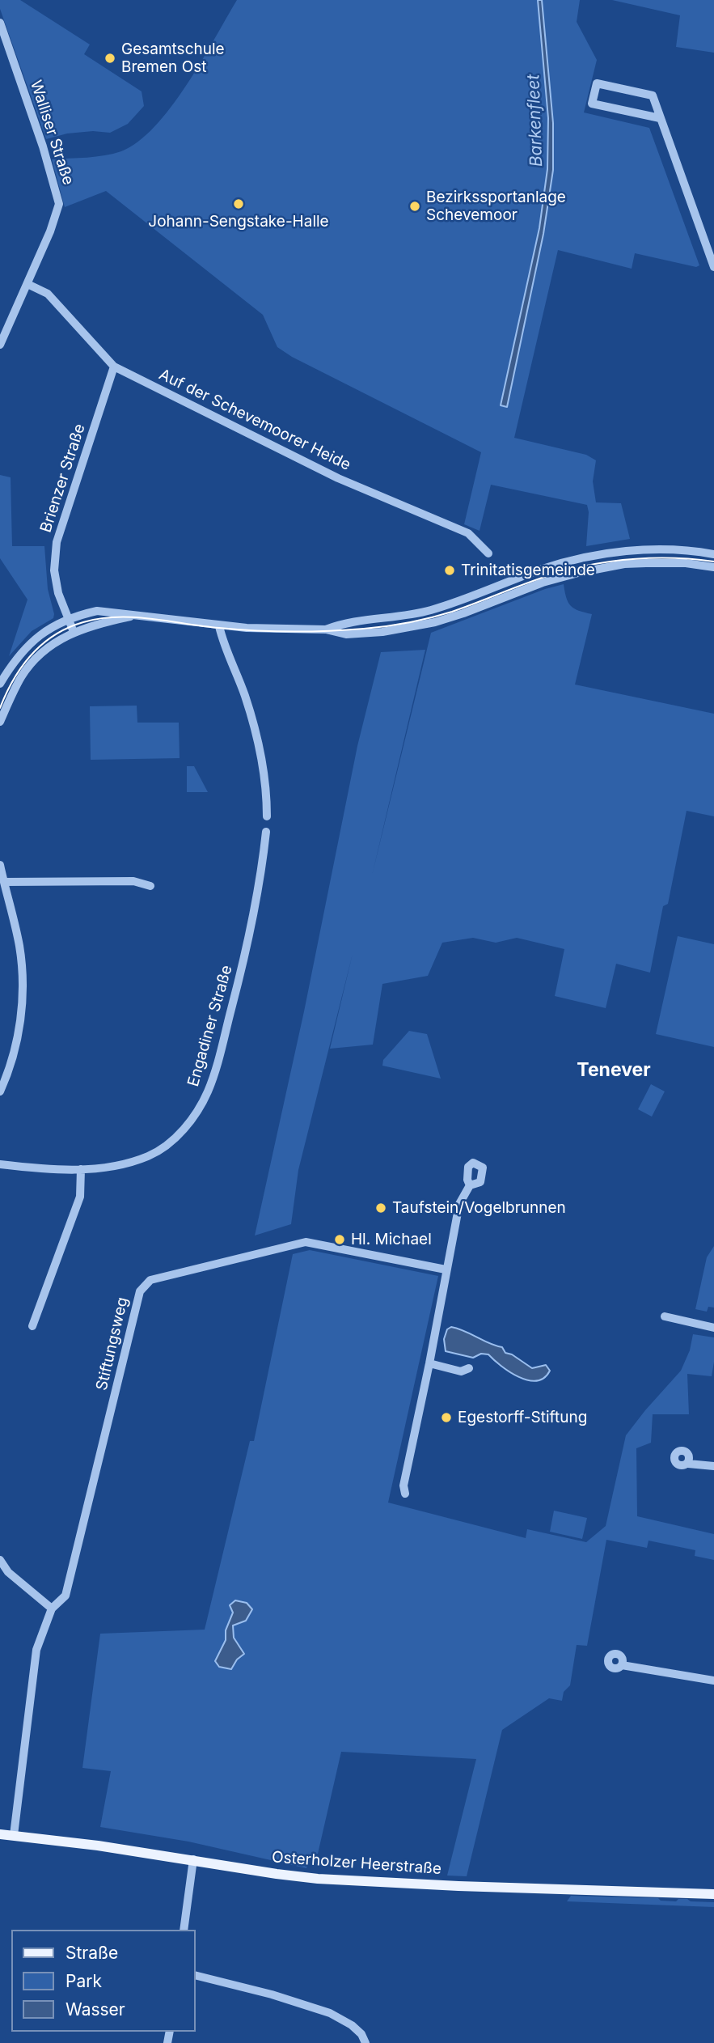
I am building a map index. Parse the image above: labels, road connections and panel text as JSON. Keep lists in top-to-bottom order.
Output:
{
  "streets": {
    "main road": ["Osterholzer Heerstraße"],
    "street": [
      "Walliser Straße",
      "Auf der Schevemoorer Heide",
      "Brienzer Straße",
      "Engadiner Straße",
      "Stiftungsweg"
    ]
  },
  "crossings": [
    ["Walliser Straße", "Auf der Schevemoorer Heide"],
    ["Auf der Schevemoorer Heide", "Brienzer Straße"],
    ["Stiftungsweg", "Osterholzer Heerstraße"]
  ],
  "districts": ["Tenever"],
  "water": ["Barkenfleet"],
  "places": [
    "Gesamtschule Bremen Ost",
    "Johann-Sengstake-Halle",
    "Bezirkssportanlage Schevemoor",
    "Trinitatisgemeinde",
    "Taufstein/Vogelbrunnen",
    "Hl. Michael",
    "Egestorff-Stiftung"
  ],
  "legend": ["Straße", "Park", "Wasser"]
}
